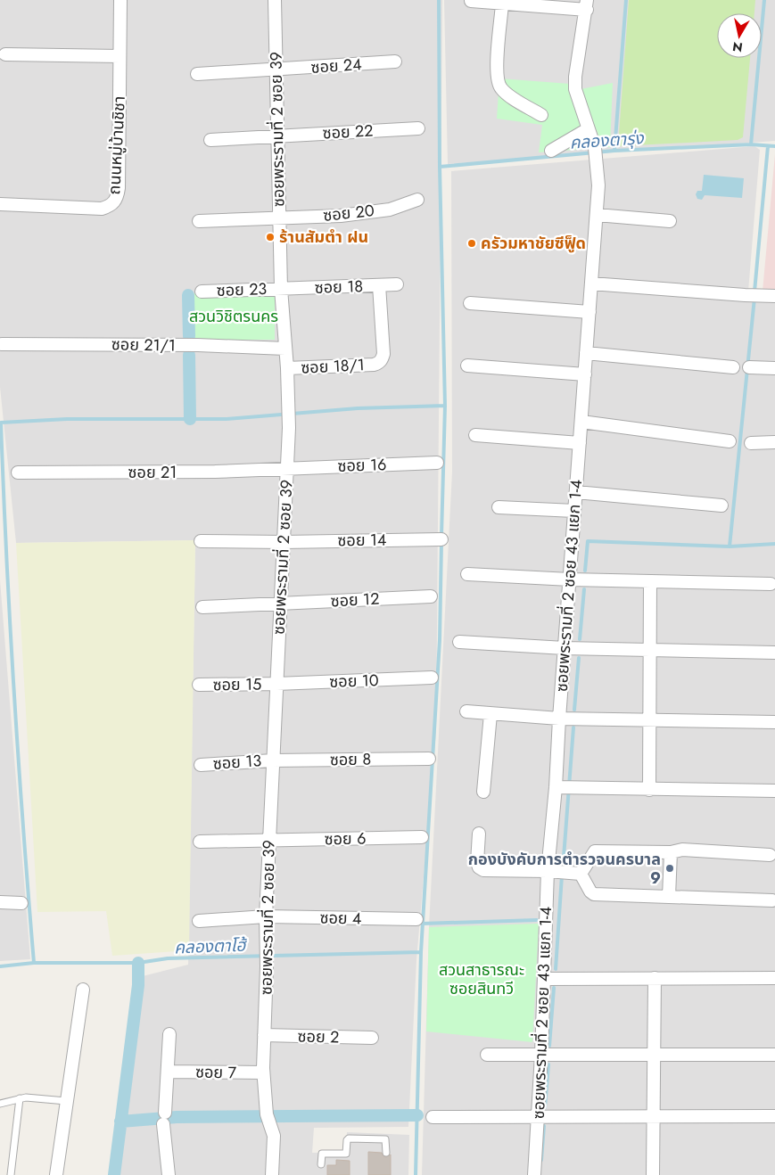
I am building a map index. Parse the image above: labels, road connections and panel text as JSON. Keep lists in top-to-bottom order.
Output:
{
  "streets": {
    "street": [
      "ซอย 24",
      "ซอยพระรามที่ 2 ซอย 39",
      "ซอย 22",
      "ถนนหมู่บ้านชิชา",
      "ซอย 20",
      "ซอย 18",
      "ซอย 23",
      "ซอย 21/1",
      "ซอย 18/1",
      "ซอย 16",
      "ซอย 21",
      "ซอย 14",
      "ซอยพระรามที่ 2 ซอย 43 แยก 1-4",
      "ซอย 12",
      "ซอย 10",
      "ซอย 15",
      "ซอย 8",
      "ซอย 13",
      "ซอย 6",
      "ซอย 4",
      "ซอย 2",
      "ซอย 7"
    ]
  },
  "crossings": [
    ["ซอย 24", "ซอยพระรามที่ 2 ซอย 39"],
    ["ซอยพระรามที่ 2 ซอย 39", "ซอย 22"],
    ["ซอยพระรามที่ 2 ซอย 39", "ซอย 20"],
    ["ซอยพระรามที่ 2 ซอย 39", "ซอย 18"],
    ["ซอยพระรามที่ 2 ซอย 39", "ซอย 23"],
    ["ซอยพระรามที่ 2 ซอย 39", "ซอย 21/1"],
    ["ซอยพระรามที่ 2 ซอย 39", "ซอย 18/1"],
    ["ซอยพระรามที่ 2 ซอย 39", "ซอย 16"],
    ["ซอยพระรามที่ 2 ซอย 39", "ซอย 21"],
    ["ซอยพระรามที่ 2 ซอย 39", "ซอย 14"],
    ["ซอยพระรามที่ 2 ซอย 39", "ซอย 12"],
    ["ซอยพระรามที่ 2 ซอย 39", "ซอย 10"],
    ["ซอยพระรามที่ 2 ซอย 39", "ซอย 15"],
    ["ซอยพระรามที่ 2 ซอย 39", "ซอย 8"],
    ["ซอยพระรามที่ 2 ซอย 39", "ซอย 13"],
    ["ซอยพระรามที่ 2 ซอย 39", "ซอย 6"],
    ["ซอยพระรามที่ 2 ซอย 39", "ซอย 4"],
    ["ซอยพระรามที่ 2 ซอย 39", "ซอย 2"],
    ["ซอยพระรามที่ 2 ซอย 39", "ซอย 7"],
    ["ซอย 18", "ซอย 23"],
    ["ซอย 18", "ซอย 18/1"],
    ["ซอย 16", "ซอย 21"],
    ["ซอย 10", "ซอย 15"],
    ["ซอย 8", "ซอย 13"]
  ],
  "water": ["คลองตารุ่ง", "คลองตาโฮ้"],
  "parks": ["สวนวิชิตรนคร", "สวนสาธารณะ ซอยสินทวี"],
  "places": ["ร้านสัมตำ ฝน", "ครัวมหาชัยซีฟู็ด", "กองบังคับการตำรวจนครบาล 9"],
  "north": "bottom"
}
